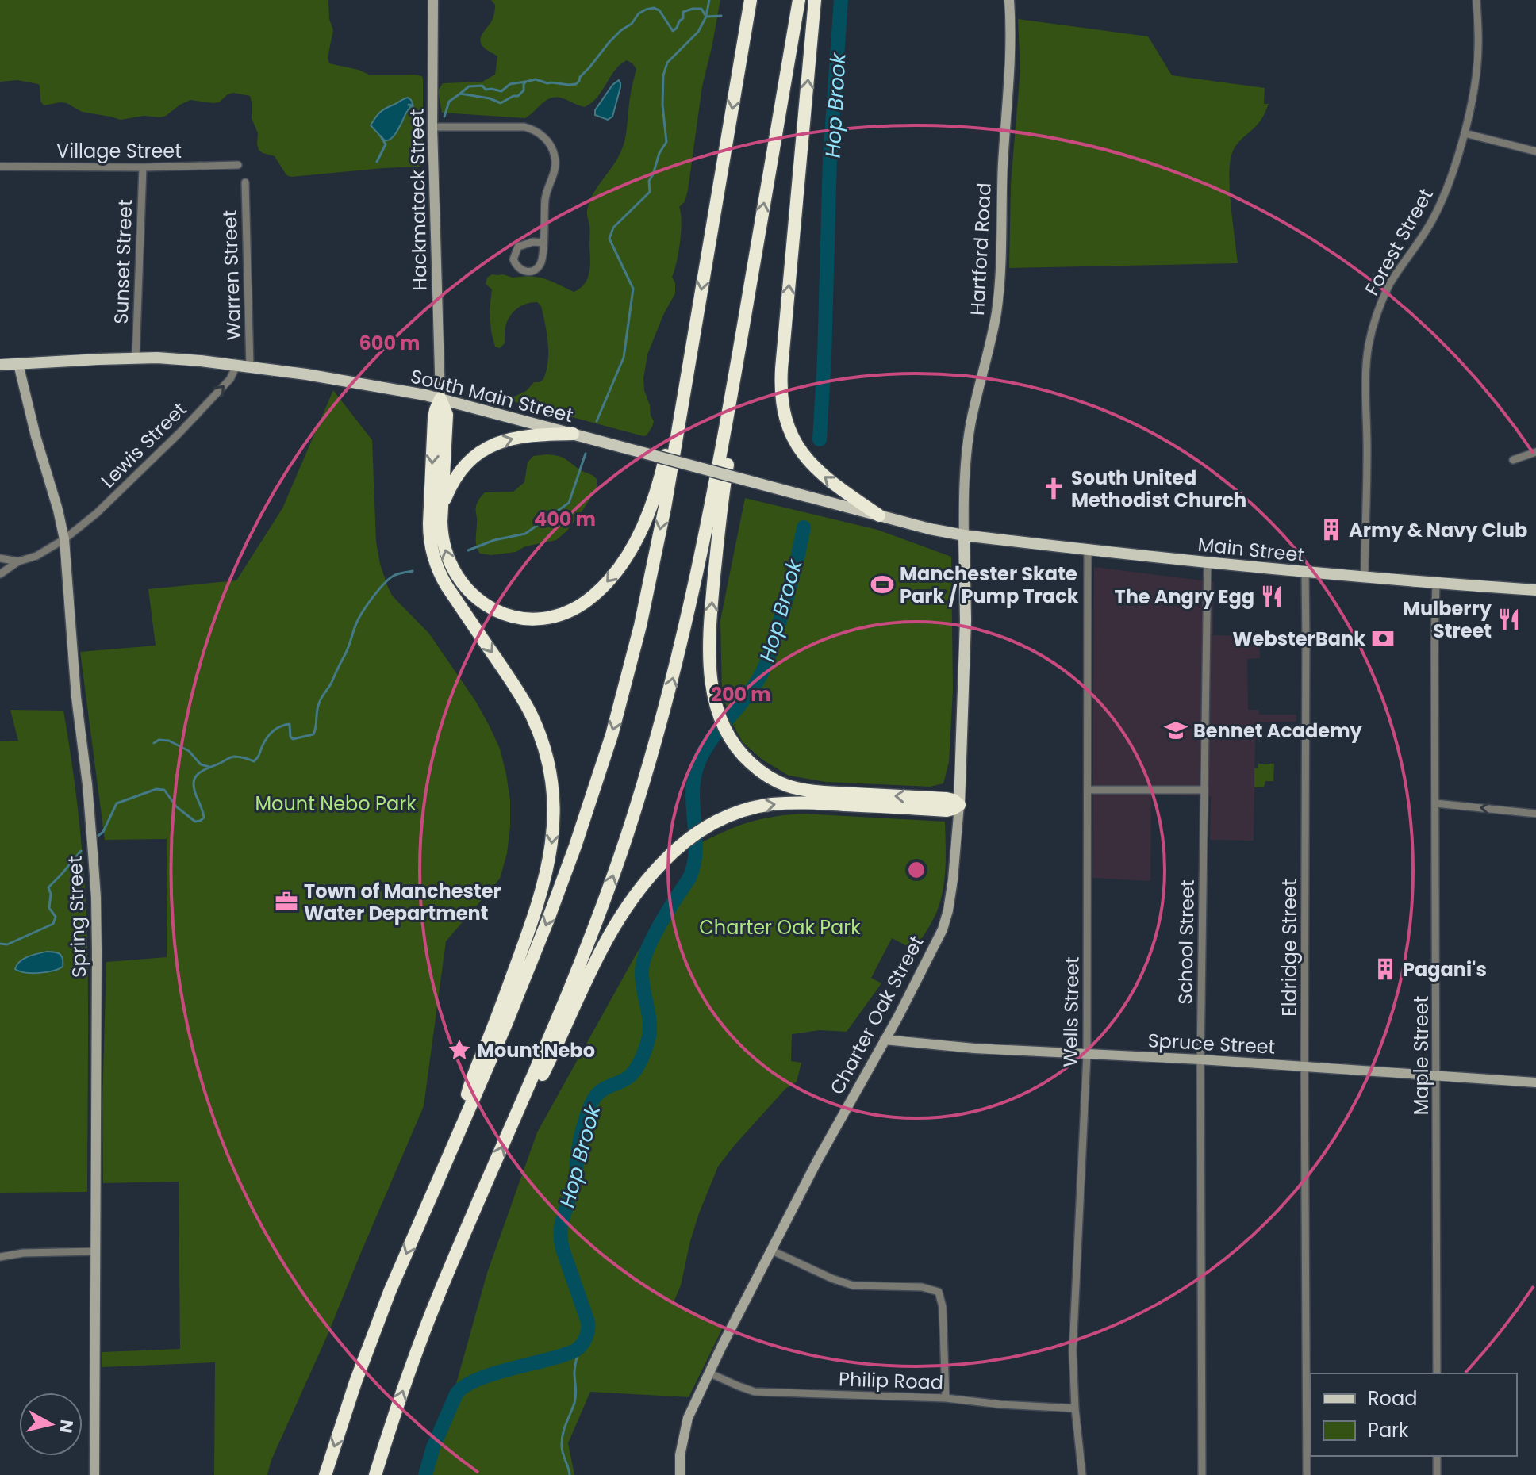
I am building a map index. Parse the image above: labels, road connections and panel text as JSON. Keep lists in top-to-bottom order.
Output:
{
  "streets": {
    "main road": ["South Main Street", "Main Street", "Charter Oak Street"],
    "street": [
      "Village Street",
      "Hackmatack Street",
      "Forest Street",
      "Hartford Road",
      "Sunset Street",
      "Warren Street",
      "Lewis Street",
      "Spring Street",
      "School Street",
      "Eldridge Street",
      "Wells Street",
      "Spruce Street",
      "Maple Street",
      "Philip Road"
    ]
  },
  "crossings": [
    ["Village Street", "Sunset Street"],
    ["Hackmatack Street", "South Main Street"],
    ["Forest Street", "Main Street"],
    ["Hartford Road", "South Main Street"],
    ["Hartford Road", "Main Street"],
    ["Hartford Road", "Charter Oak Street"],
    ["Sunset Street", "South Main Street"],
    ["Warren Street", "South Main Street"],
    ["South Main Street", "Lewis Street"],
    ["South Main Street", "Main Street"],
    ["South Main Street", "Spring Street"],
    ["South Main Street", "Charter Oak Street"],
    ["Lewis Street", "Spring Street"],
    ["Main Street", "School Street"],
    ["Main Street", "Eldridge Street"],
    ["Main Street", "Wells Street"],
    ["Main Street", "Charter Oak Street"],
    ["Main Street", "Maple Street"],
    ["School Street", "Spruce Street"],
    ["Eldridge Street", "Spruce Street"],
    ["Wells Street", "Spruce Street"],
    ["Wells Street", "Philip Road"],
    ["Charter Oak Street", "Spruce Street"],
    ["Charter Oak Street", "Philip Road"],
    ["Spruce Street", "Maple Street"]
  ],
  "one_way": ["Lewis Street"],
  "water": ["Hop Brook"],
  "parks": ["Mount Nebo Park", "Charter Oak Park"],
  "places": {
    "church": ["South United Methodist Church"],
    "building": ["Army & Navy Club", "Pagani's"],
    "sports": ["Manchester Skate Park / Pump Track"],
    "restaurant": ["The Angry Egg", "Mulberry Street"],
    "bank": ["WebsterBank"],
    "school or university": ["Bennet Academy"],
    "office": ["Town of Manchester Water Department"],
    "place": ["Mount Nebo"]
  },
  "legend": ["Road", "Park"],
  "north": "right",
  "rings": ["600 m", "400 m", "200 m"]
}
